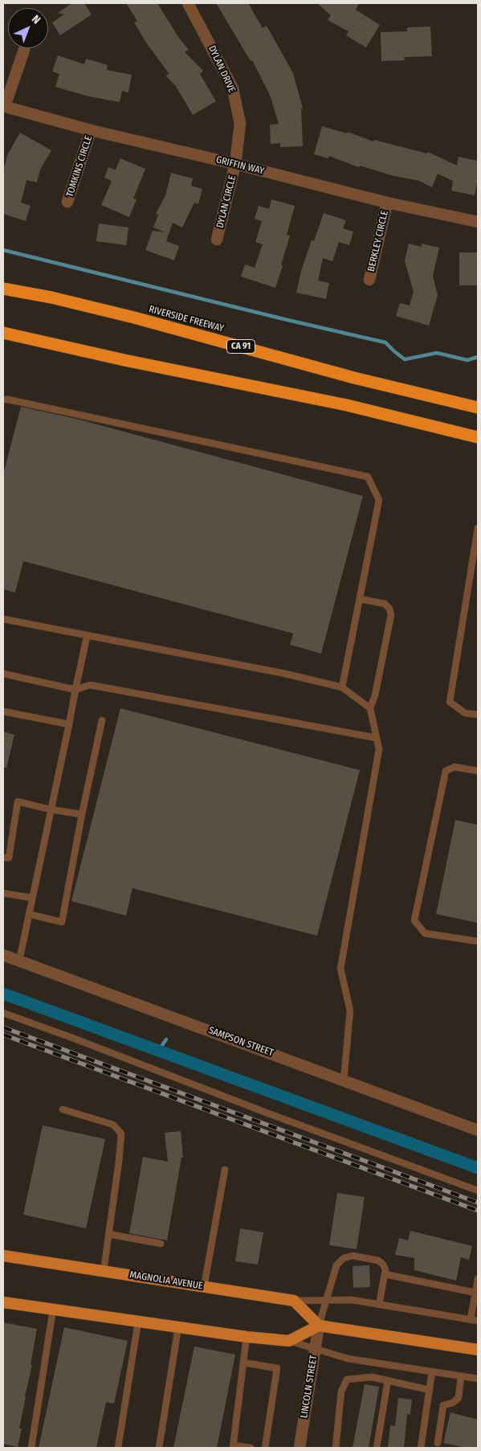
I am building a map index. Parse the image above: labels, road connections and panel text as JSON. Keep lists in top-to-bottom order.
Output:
{
  "streets": {
    "highway": ["RIVERSIDE FREEWAY", "CA 91"],
    "main road": ["MAGNOLIA AVENUE"],
    "street": [
      "DYLAN DRIVE",
      "GRIFFIN WAY",
      "TOMKINS CIRCLE",
      "DYLAN CIRCLE",
      "BERKLEY CIRCLE",
      "SAMPSON STREET",
      "LINCOLN STREET"
    ]
  },
  "crossings": [
    ["DYLAN DRIVE", "GRIFFIN WAY"],
    ["DYLAN DRIVE", "DYLAN CIRCLE"],
    ["GRIFFIN WAY", "TOMKINS CIRCLE"],
    ["GRIFFIN WAY", "DYLAN CIRCLE"],
    ["GRIFFIN WAY", "BERKLEY CIRCLE"]
  ],
  "north": "top right"
}
